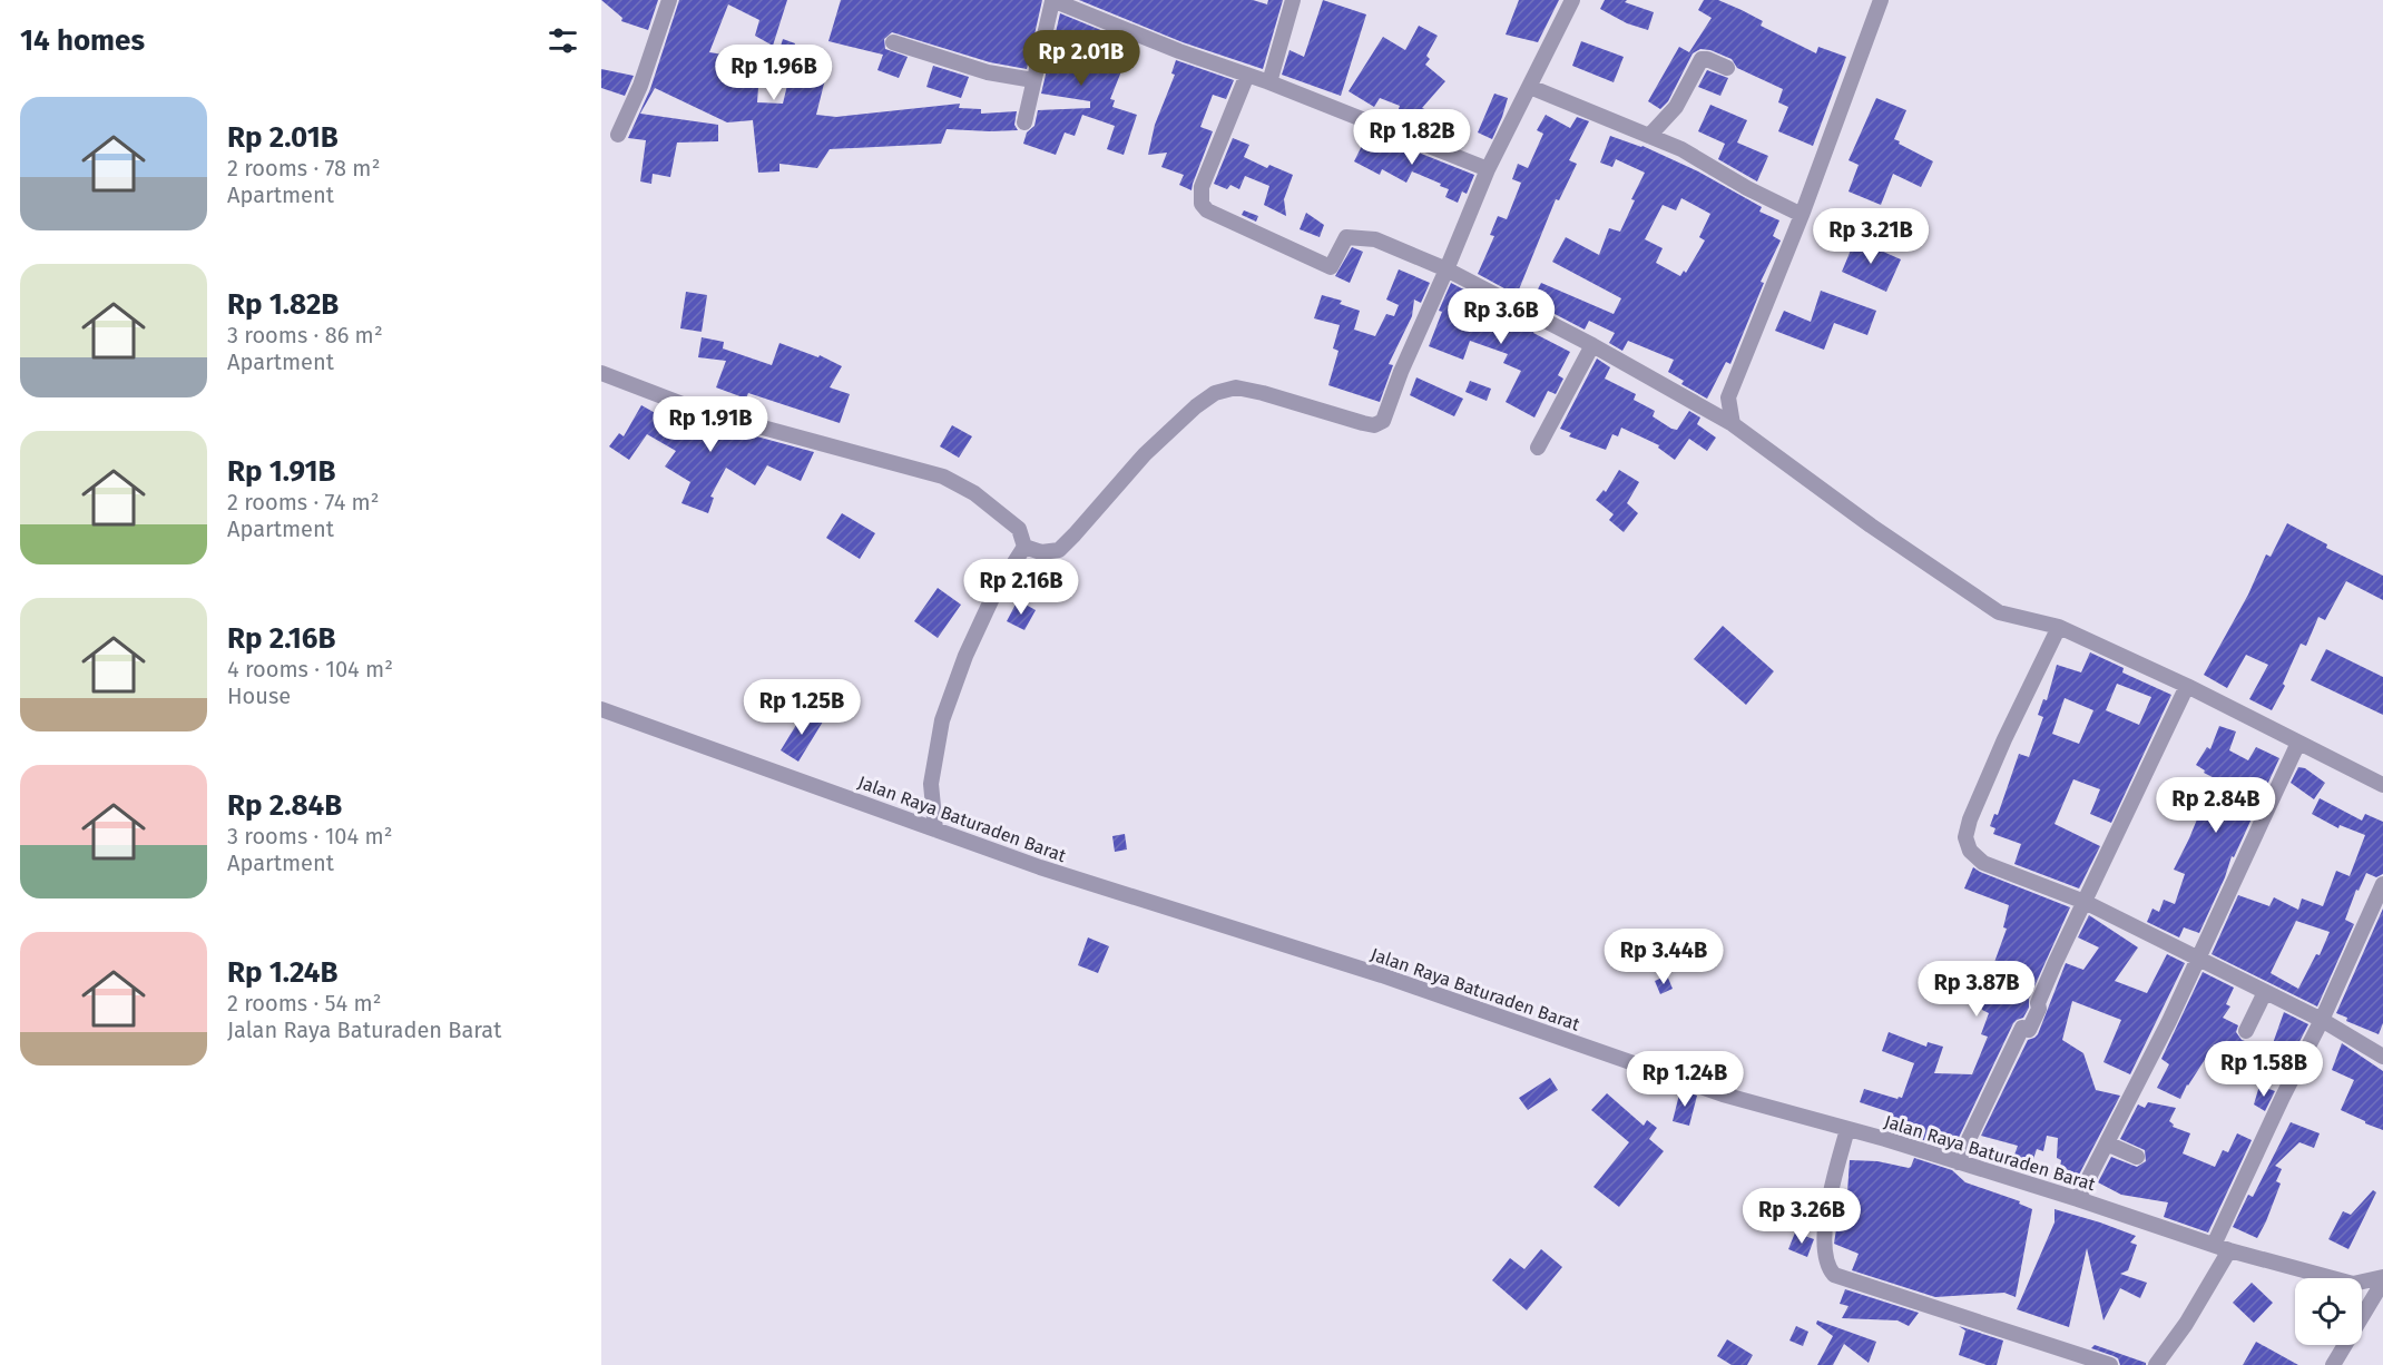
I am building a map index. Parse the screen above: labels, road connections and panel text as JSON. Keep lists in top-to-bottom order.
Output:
{
  "streets": {
    "street": ["Jalan Raya Baturaden Barat"]
  },
  "page": {
    "heading": "14 homes",
    "price": [
      "Rp 2.01B",
      "Rp 1.96B",
      "Rp 1.82B",
      "Rp 3.21B",
      "Rp 3.6B",
      "Rp 1.91B",
      "Rp 2.16B",
      "Rp 1.25B",
      "Rp 2.84B",
      "Rp 3.44B",
      "Rp 3.87B",
      "Rp 1.58B",
      "Rp 1.24B",
      "Rp 3.26B"
    ],
    "list": [
      {
        "name": "Rp 2.01B",
        "note": "2 rooms · 78 m² · Apartment"
      },
      {
        "name": "Rp 1.82B",
        "note": "3 rooms · 86 m² · Apartment"
      },
      {
        "name": "Rp 1.91B",
        "note": "2 rooms · 74 m² · Apartment"
      },
      {
        "name": "Rp 2.16B",
        "note": "4 rooms · 104 m² · House"
      },
      {
        "name": "Rp 2.84B",
        "note": "3 rooms · 104 m² · Apartment"
      },
      {
        "name": "Rp 1.24B",
        "note": "2 rooms · 54 m² · Jalan Raya Baturaden Barat"
      }
    ]
  }
}
